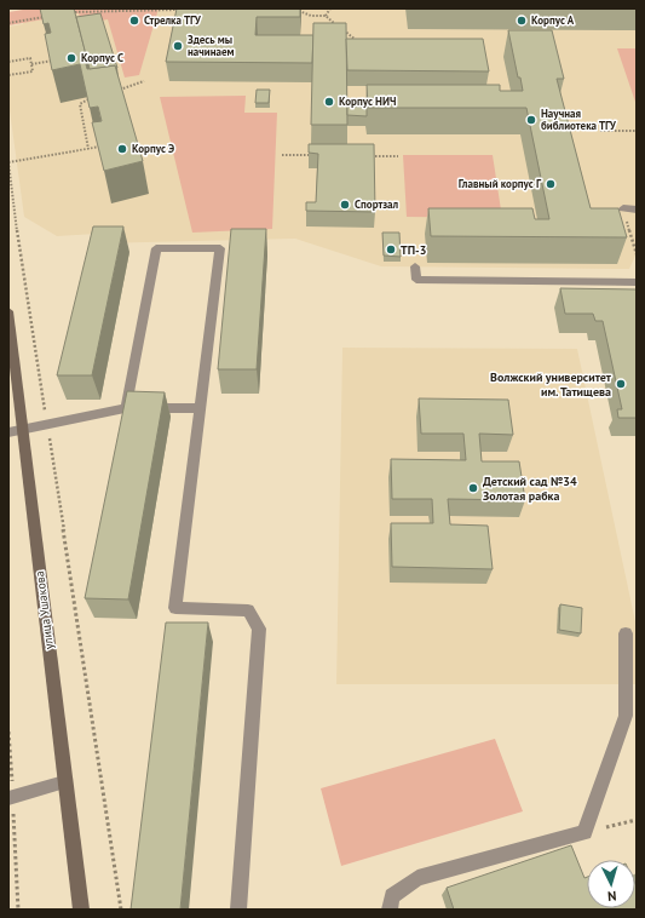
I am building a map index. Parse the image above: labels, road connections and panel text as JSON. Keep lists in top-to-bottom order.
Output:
{
  "streets": {
    "street": ["улица Ушакова"]
  },
  "places": [
    "Стрелка ТГУ",
    "Корпус А",
    "Здесь мы начинаем",
    "Корпус С",
    "Корпус НИЧ",
    "Научная библиотека ТГУ",
    "Корпус Э",
    "Главный корпус Г",
    "Спортзал",
    "ТП-3",
    "Волжский университет им. Татищева",
    "Детский сад №34 Золотая рабка"
  ],
  "north": "bottom"
}
